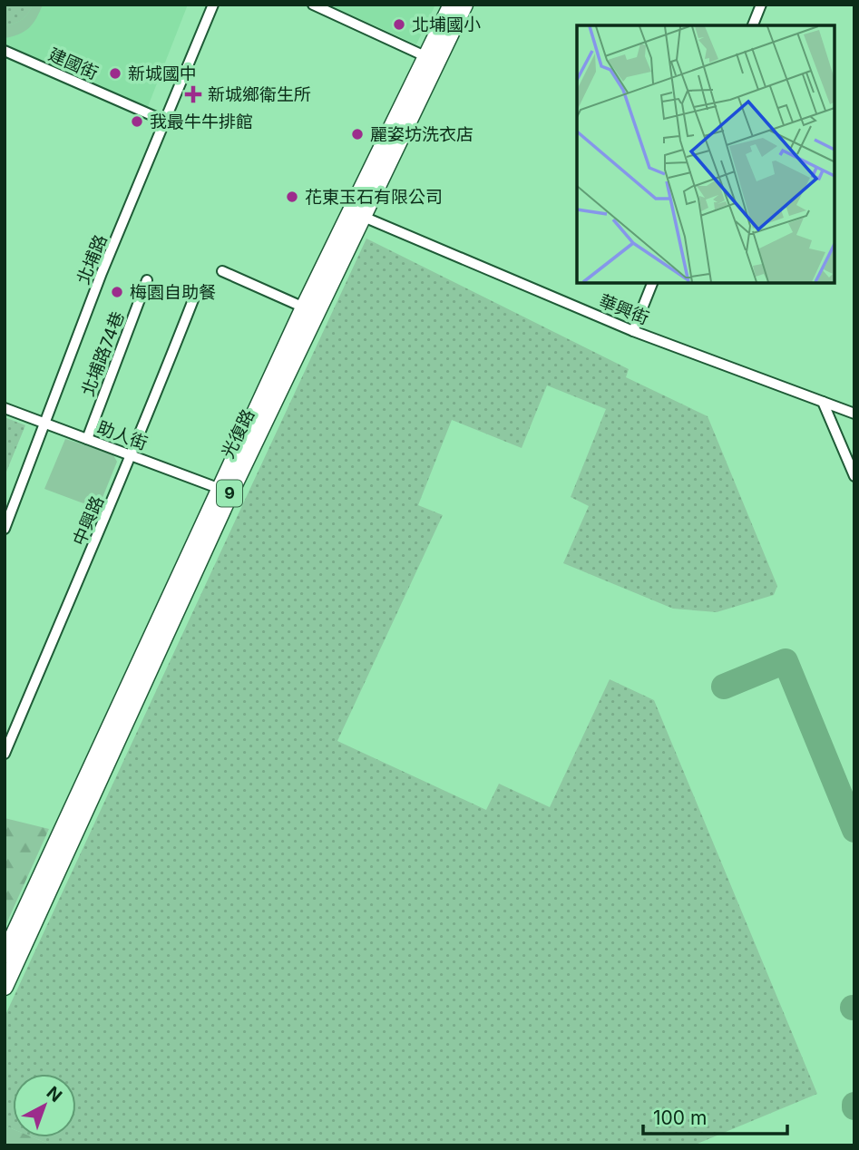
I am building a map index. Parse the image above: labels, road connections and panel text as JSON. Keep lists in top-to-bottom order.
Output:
{
  "streets": {
    "main road": ["光復路", "9"],
    "street": [
      "建國街",
      "北埔路",
      "華興街",
      "北埔路74巷",
      "助人街",
      "中興路"
    ]
  },
  "crossings": [
    ["建國街", "北埔路"],
    ["北埔路", "助人街"],
    ["華興街", "光復路"],
    ["北埔路74巷", "助人街"],
    ["光復路", "助人街"],
    ["助人街", "中興路"]
  ],
  "places": {
    "other": [
      "北埔國小",
      "新城國中",
      "我最牛牛排館",
      "麗姿坊洗衣店",
      "花東玉石有限公司",
      "梅園自助餐"
    ],
    "health": ["新城鄉衛生所"]
  },
  "scale_bar": "100 m",
  "north": "top right"
}
